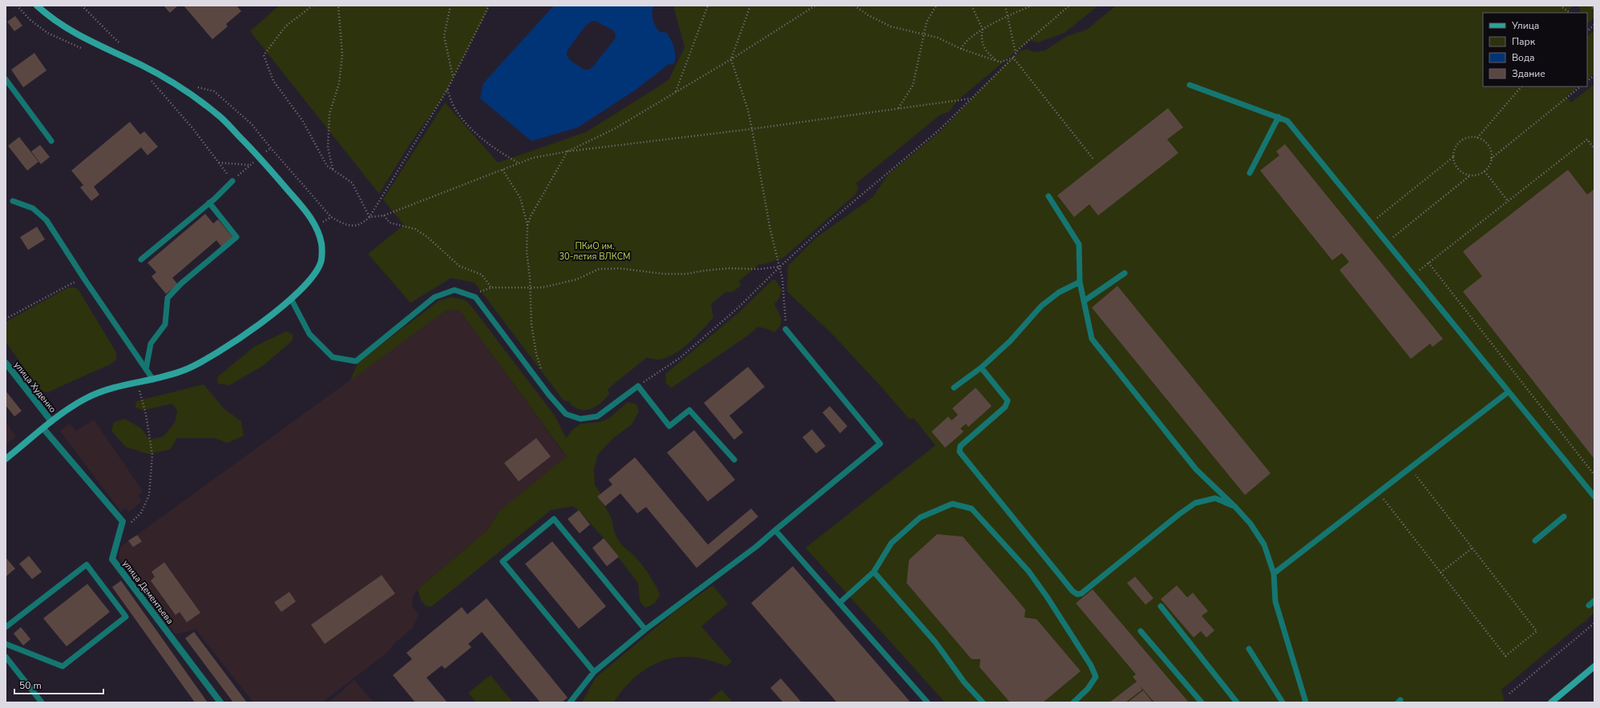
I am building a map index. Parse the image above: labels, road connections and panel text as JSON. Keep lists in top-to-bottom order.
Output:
{
  "streets": {
    "street": ["улица Худенко", "улица Дементьева"]
  },
  "parks": ["ПКиО им. 30-летия ВЛКСМ"],
  "legend": [
    "Улица",
    "Парк",
    "Вода",
    "Здание"
  ],
  "scale_bar": "50 m"
}
